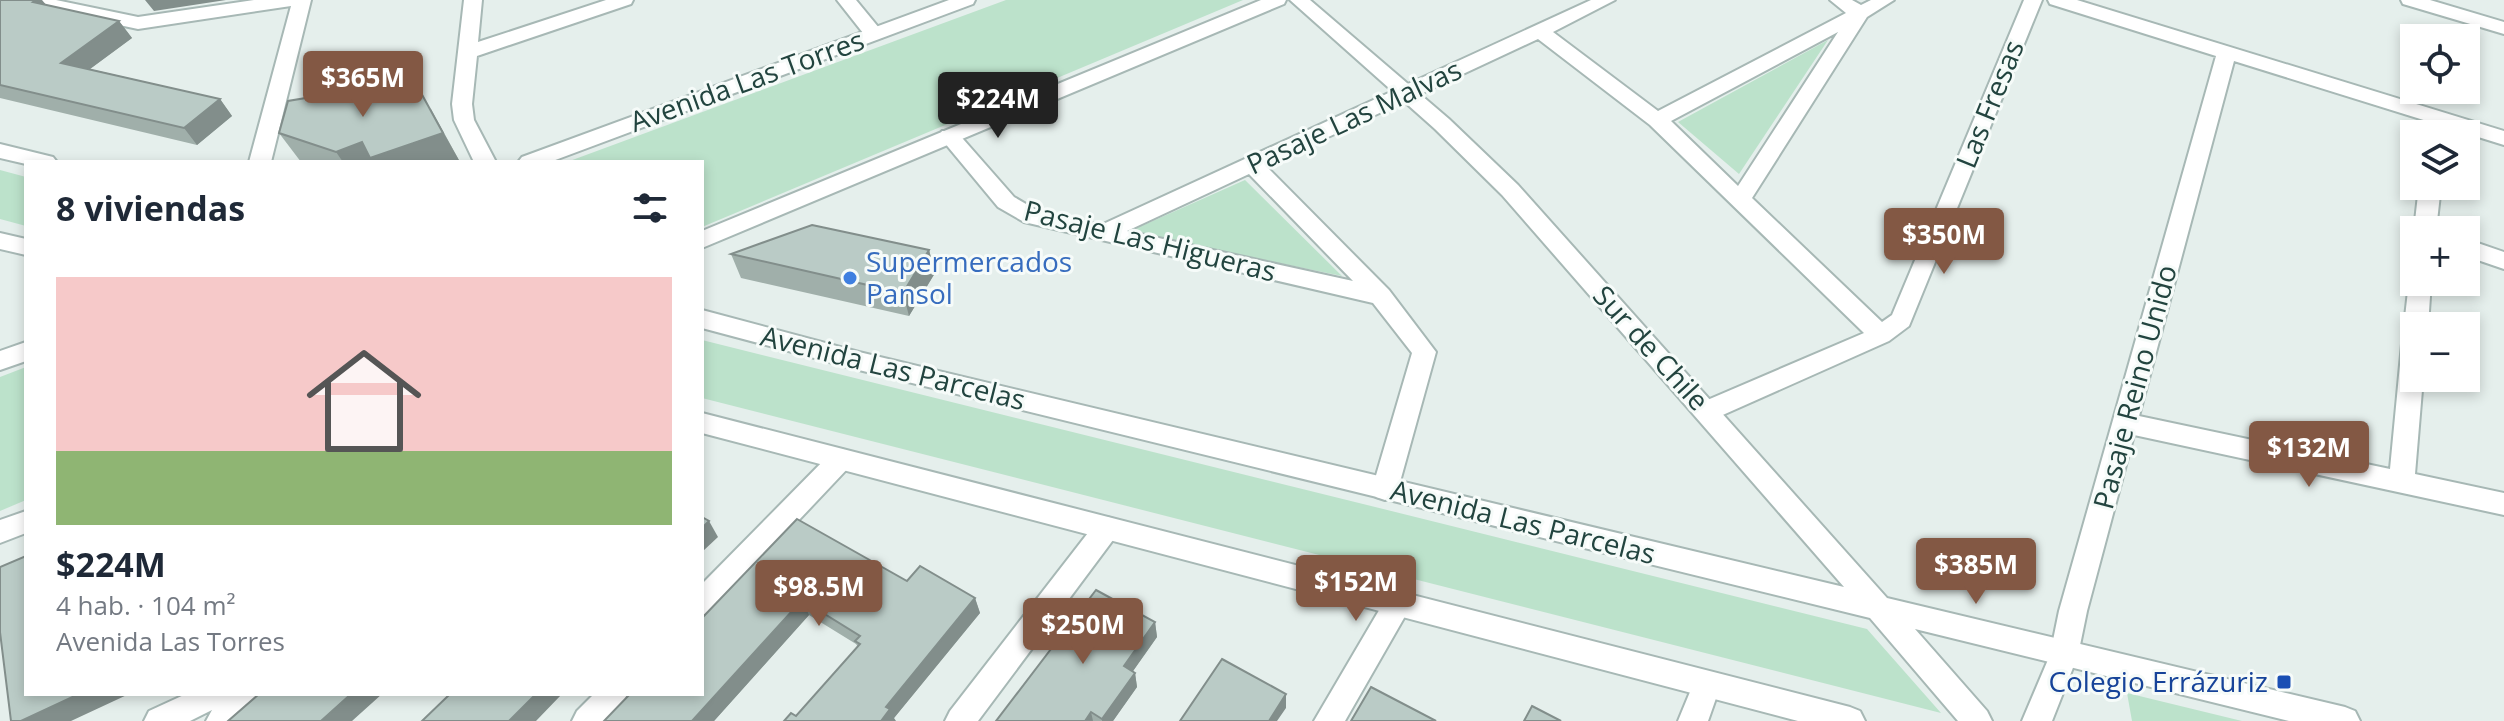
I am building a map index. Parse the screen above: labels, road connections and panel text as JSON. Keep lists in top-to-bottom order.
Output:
{
  "streets": {
    "street": [
      "Avenida Las Torres",
      "Las Fresas",
      "Pasaje Las Malvas",
      "Pasaje Las Higueras",
      "Sur de Chile",
      "Avenida Las Parcelas",
      "Pasaje Reino Unido"
    ]
  },
  "crossings": [
    ["Las Fresas", "Sur de Chile"],
    ["Pasaje Las Malvas", "Pasaje Las Higueras"],
    ["Pasaje Las Malvas", "Sur de Chile"],
    ["Sur de Chile", "Avenida Las Parcelas"],
    ["Avenida Las Parcelas", "Pasaje Reino Unido"]
  ],
  "places": {
    "other": ["Supermercados Pansol"],
    "transit": ["Colegio Errázuriz"]
  },
  "page": {
    "map_buttons": ["+", "−"],
    "price": [
      "$365M",
      "$224M",
      "$350M",
      "$132M",
      "$385M",
      "$152M",
      "$98.5M",
      "$250M"
    ],
    "heading": "8 viviendas",
    "list": [
      {
        "name": "$224M",
        "note": "4 hab. · 104 m² · Avenida Las Torres"
      }
    ]
  }
}
